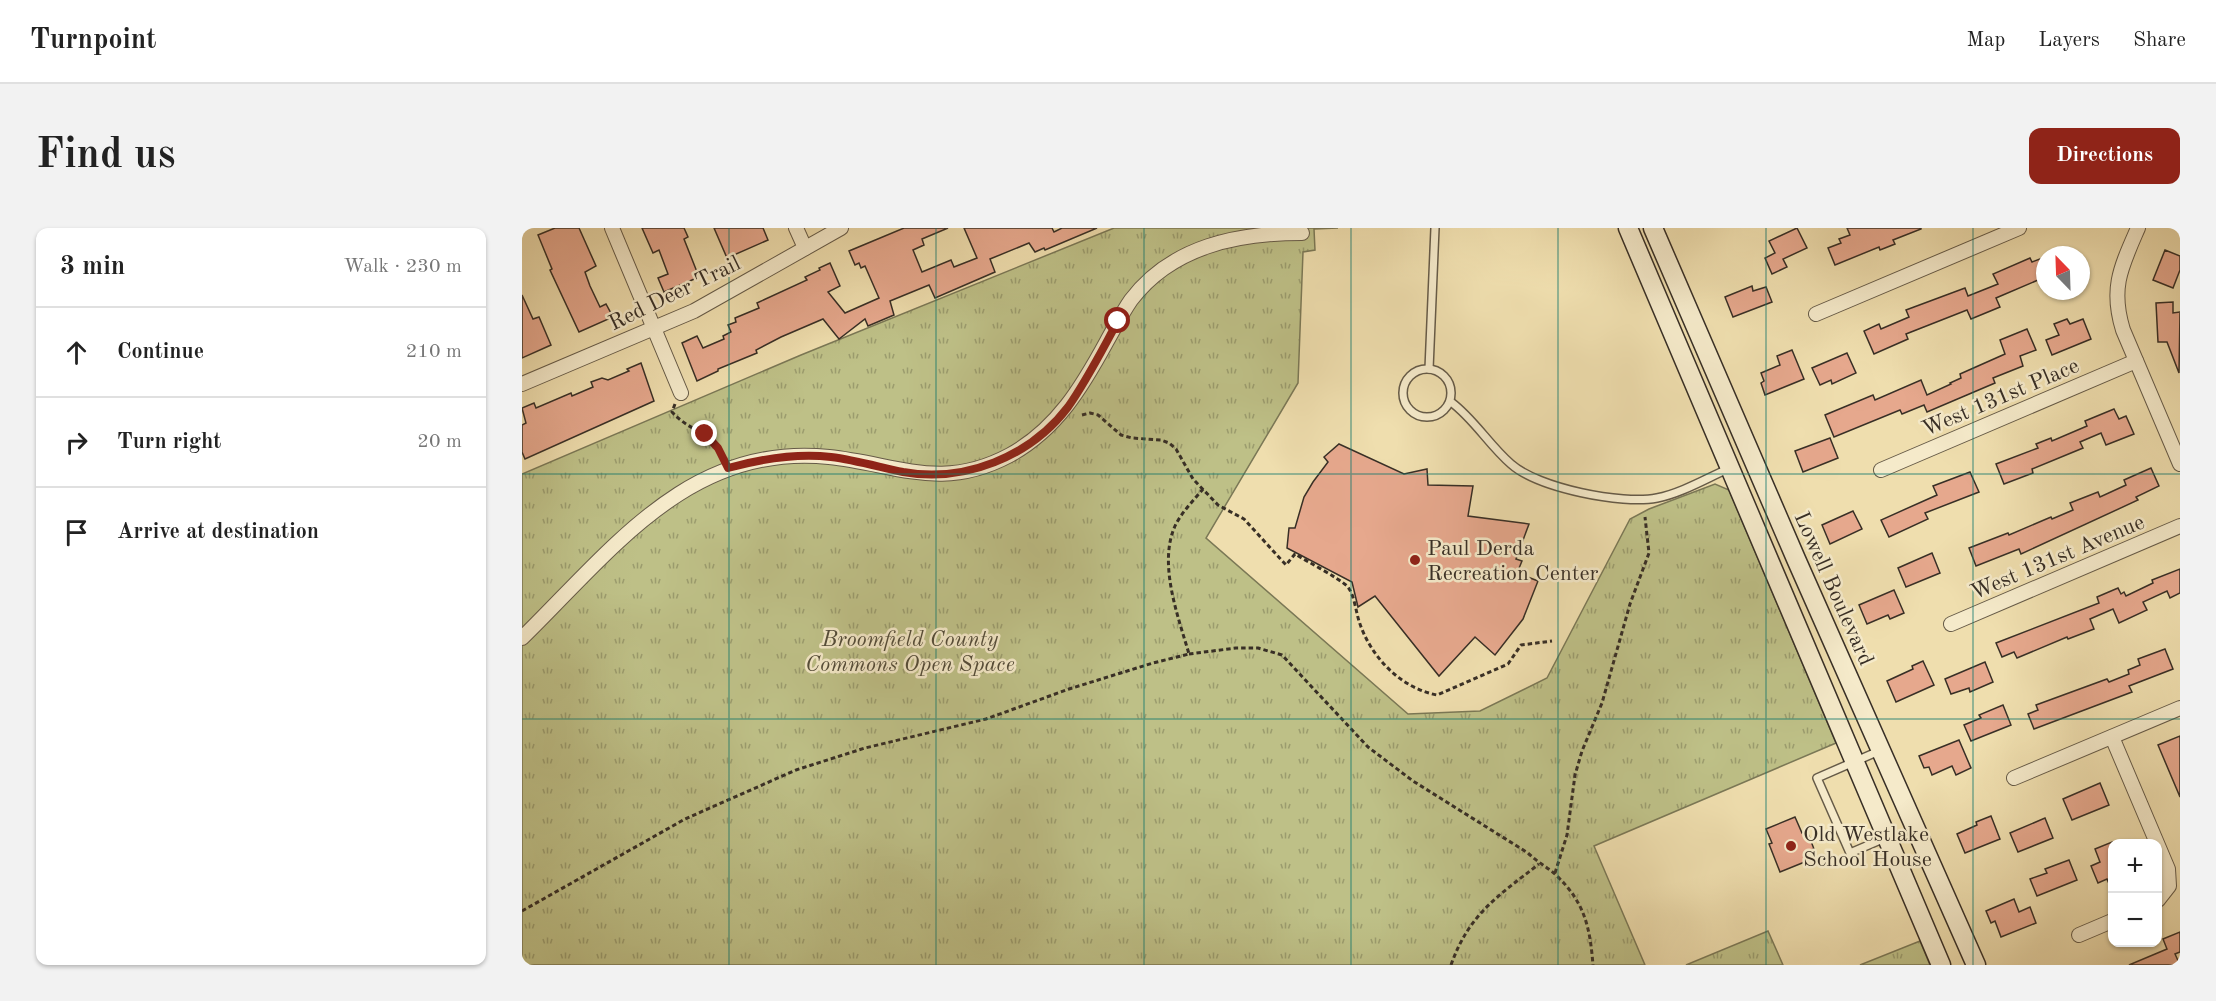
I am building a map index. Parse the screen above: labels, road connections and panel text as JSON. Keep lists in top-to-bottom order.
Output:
{
  "streets": {
    "main road": ["Lowell Boulevard"],
    "street": ["Red Deer Trail", "West 131st Place", "West 131st Avenue"]
  },
  "parks": ["Broomfield County Commons Open Space"],
  "places": ["Paul Derda Recreation Center", "Old Westlake School House"],
  "north": "top left",
  "page": {
    "header": "Turnpoint",
    "nav": ["Map", "Layers", "Share"],
    "buttons": "Directions",
    "title": "Find us",
    "heading": ["3 min", "Walk · 230 m"],
    "list": [
      ["Continue", "210 m"],
      ["Turn right", "20 m"],
      "Arrive at destination"
    ],
    "map_buttons": ["+", "−"]
  }
}
